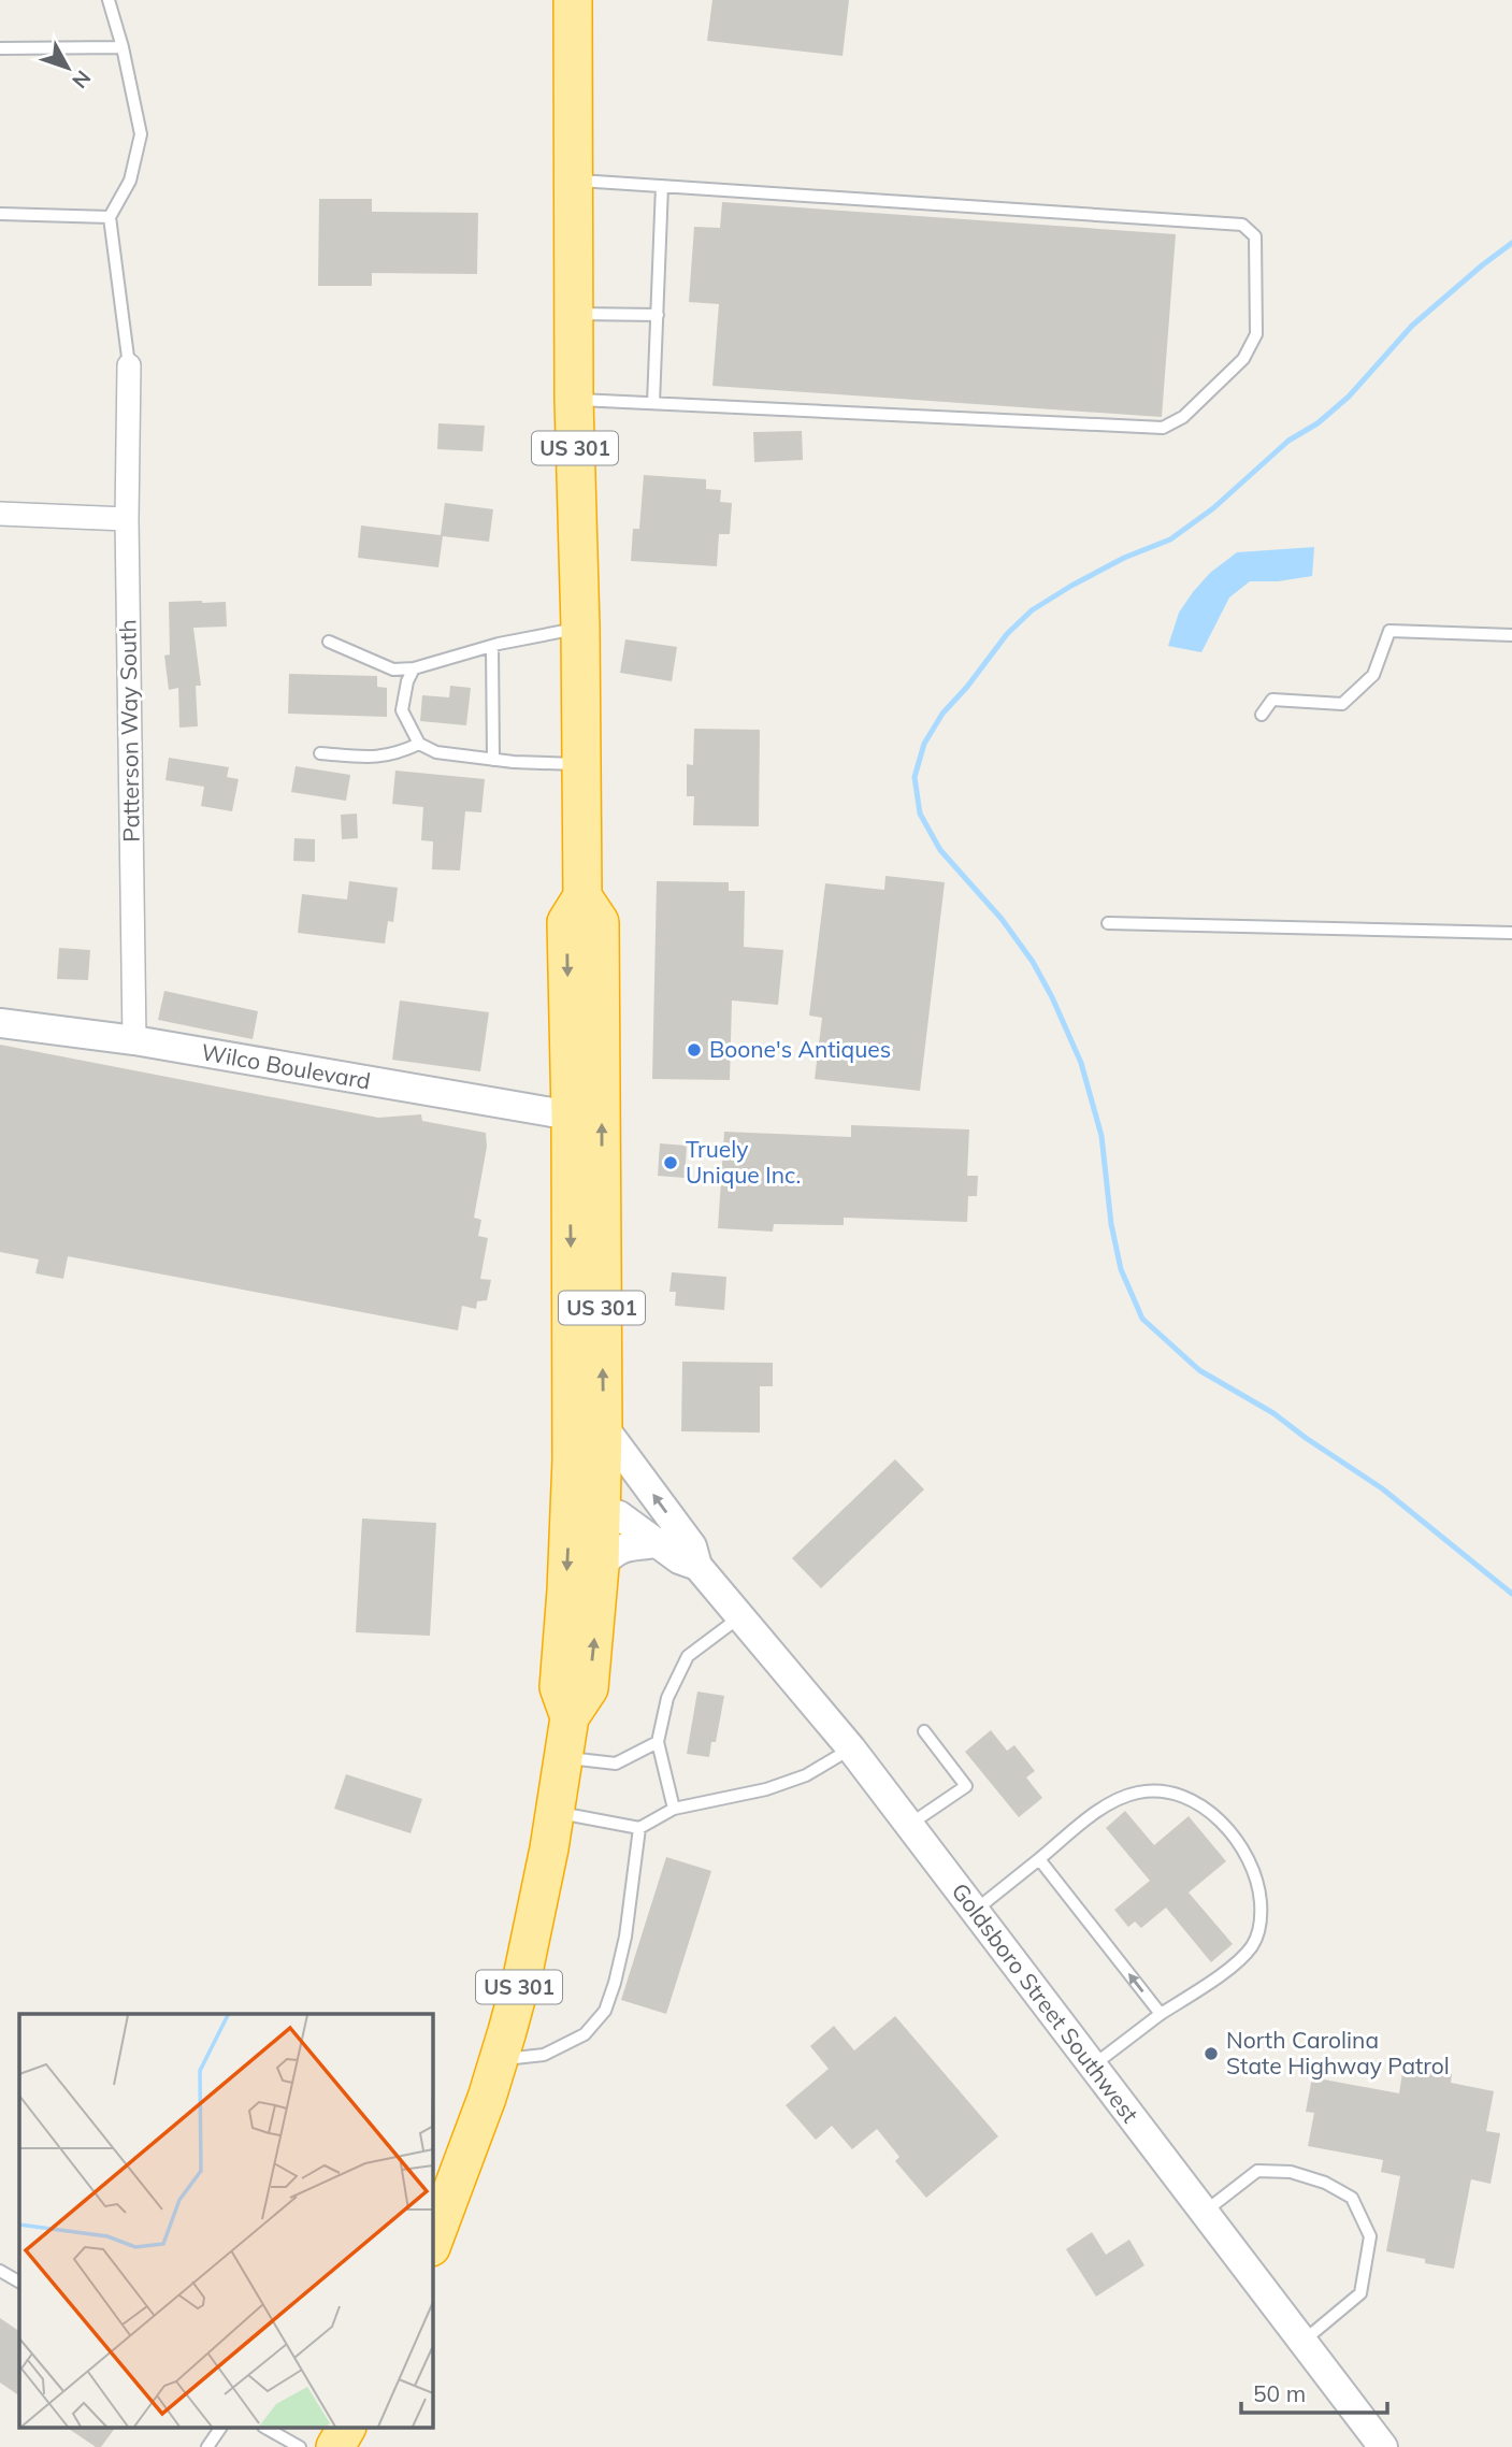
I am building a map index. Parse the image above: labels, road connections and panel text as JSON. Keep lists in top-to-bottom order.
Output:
{
  "streets": {
    "highway": ["US 301"],
    "street": ["Patterson Way South", "Wilco Boulevard", "Goldsboro Street Southwest"]
  },
  "crossings": [
    ["US 301", "Wilco Boulevard"],
    ["US 301", "Goldsboro Street Southwest"],
    ["Patterson Way South", "Wilco Boulevard"]
  ],
  "places": ["Boone's Antiques", "Truely Unique Inc.", "North Carolina State Highway Patrol"],
  "scale_bar": "50 m",
  "north": "bottom right"
}
